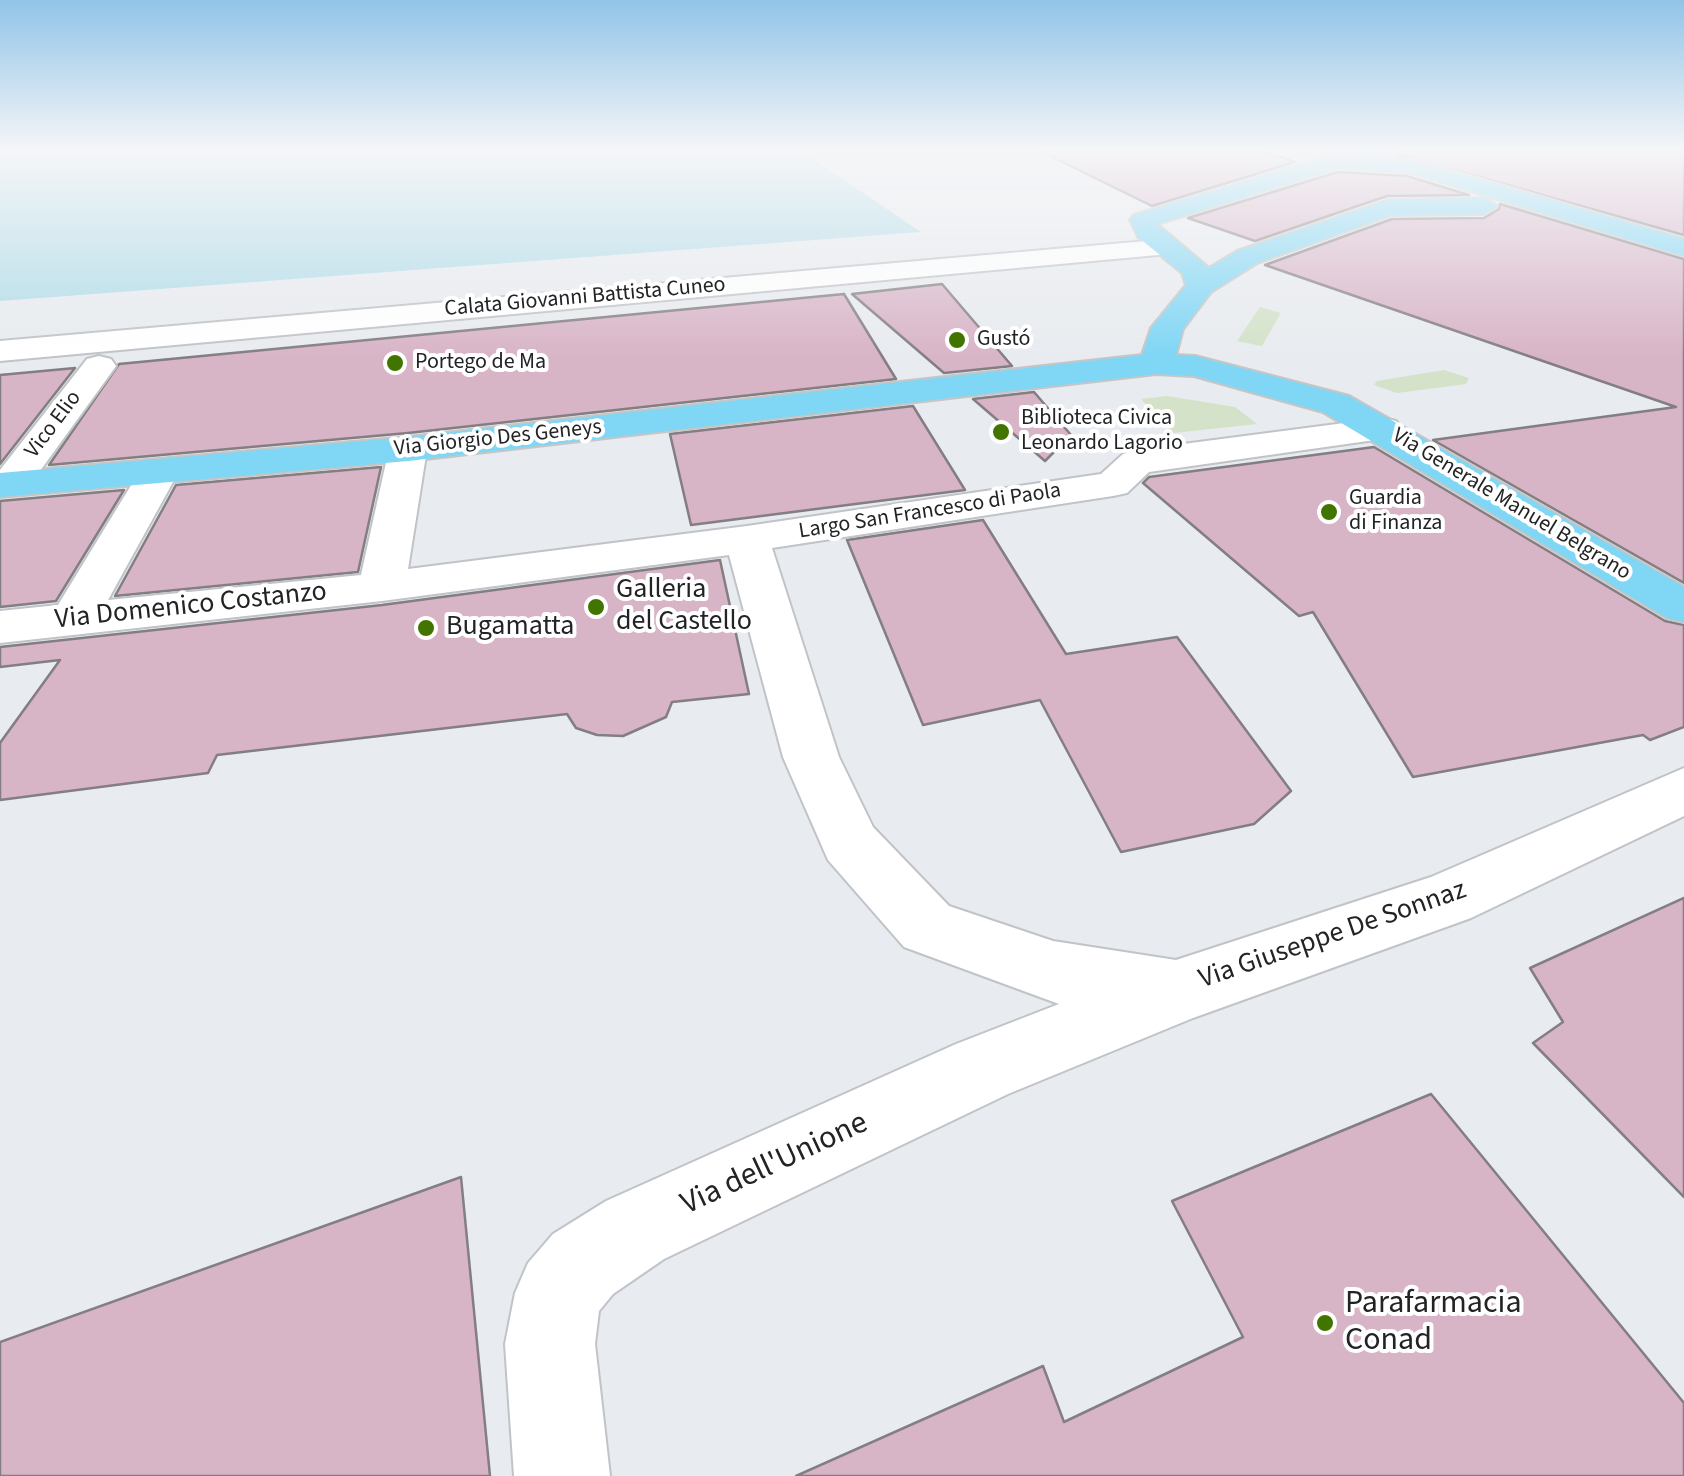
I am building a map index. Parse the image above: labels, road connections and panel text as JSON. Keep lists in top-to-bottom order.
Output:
{
  "streets": {
    "main road": ["Via Giorgio Des Geneys", "Via Generale Manuel Belgrano"],
    "street": [
      "Calata Giovanni Battista Cuneo",
      "Vico Elio",
      "Largo San Francesco di Paola",
      "Via Domenico Costanzo",
      "Via Giuseppe De Sonnaz",
      "Via dell'Unione"
    ]
  },
  "crossings": [
    ["Vico Elio", "Via Giorgio Des Geneys"],
    ["Via Giorgio Des Geneys", "Largo San Francesco di Paola"],
    ["Largo San Francesco di Paola", "Via Domenico Costanzo"],
    ["Largo San Francesco di Paola", "Via Giuseppe De Sonnaz"],
    ["Via Giuseppe De Sonnaz", "Via dell'Unione"]
  ],
  "places": [
    "Gustó",
    "Portego de Ma",
    "Biblioteca Civica Leonardo Lagorio",
    "Guardia di Finanza",
    "Galleria del Castello",
    "Bugamatta",
    "Parafarmacia Conad"
  ]
}
